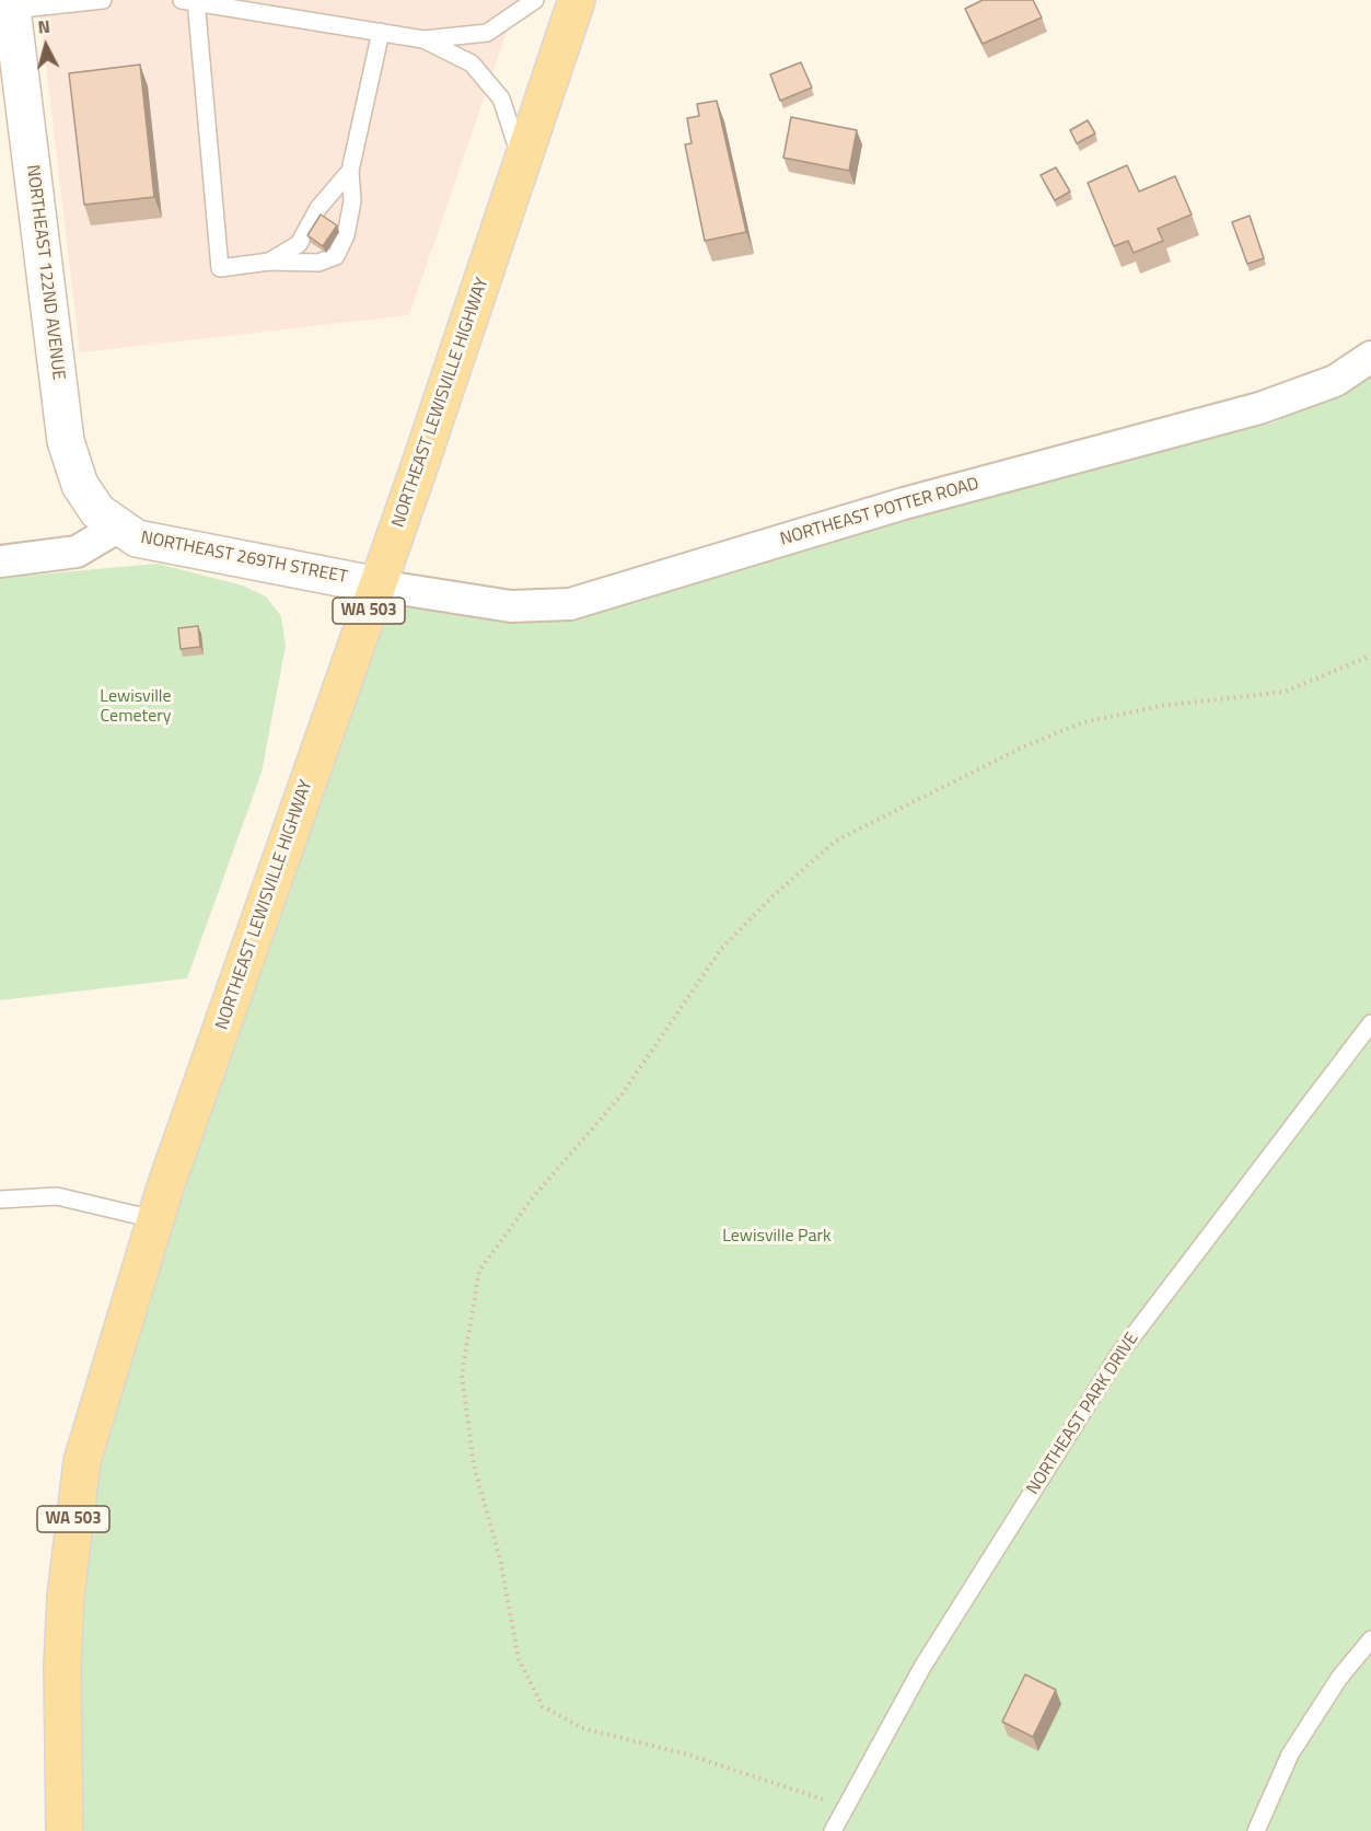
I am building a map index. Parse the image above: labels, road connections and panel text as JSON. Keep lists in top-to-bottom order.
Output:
{
  "streets": {
    "main road": ["NORTHEAST LEWISVILLE HIGHWAY", "WA 503"],
    "street": ["NORTHEAST 122ND AVENUE", "NORTHEAST POTTER ROAD", "NORTHEAST 269TH STREET"],
    "lane": ["NORTHEAST PARK DRIVE"]
  },
  "crossings": [
    ["NORTHEAST 122ND AVENUE", "NORTHEAST 269TH STREET"],
    ["NORTHEAST LEWISVILLE HIGHWAY", "NORTHEAST POTTER ROAD"],
    ["NORTHEAST LEWISVILLE HIGHWAY", "NORTHEAST 269TH STREET"],
    ["NORTHEAST POTTER ROAD", "NORTHEAST 269TH STREET"]
  ],
  "parks": ["Lewisville Cemetery", "Lewisville Park"],
  "north": "top"
}
